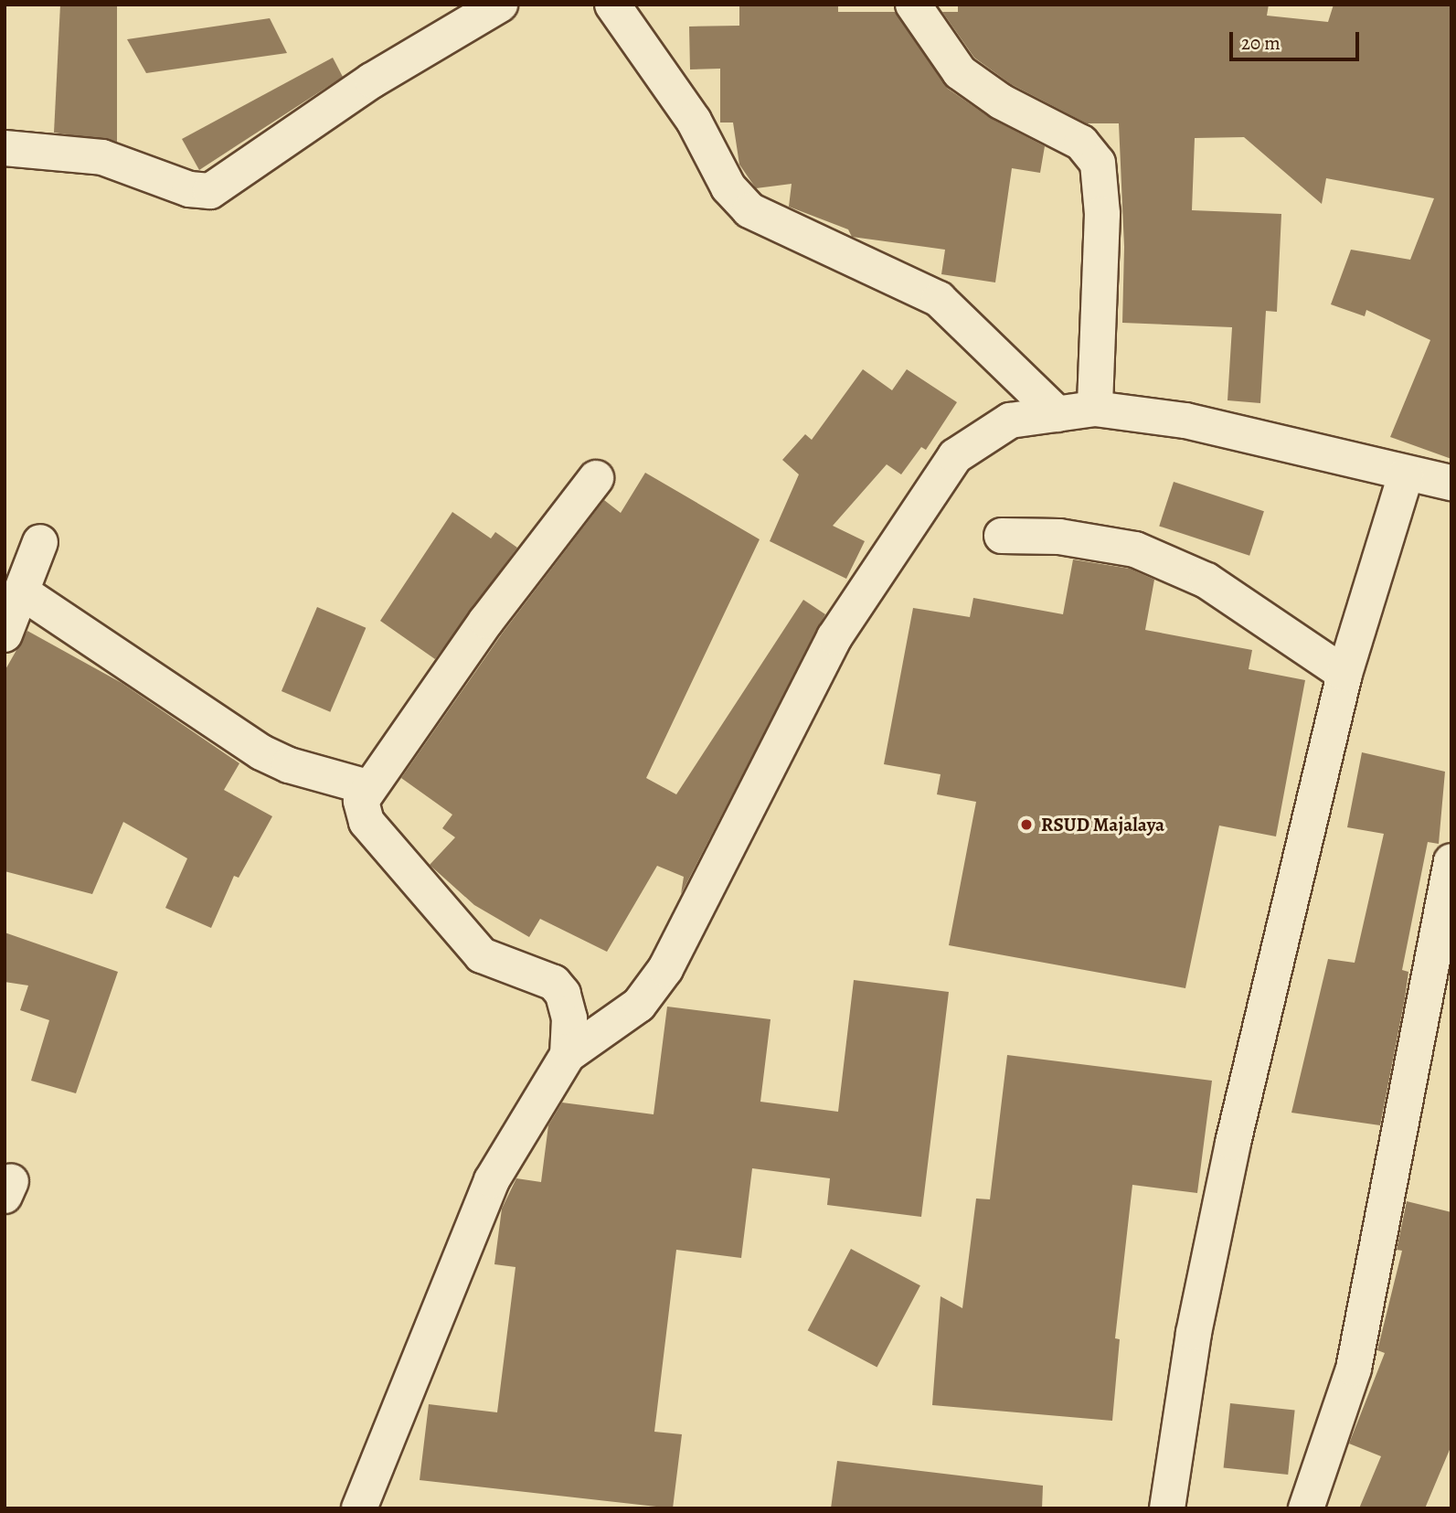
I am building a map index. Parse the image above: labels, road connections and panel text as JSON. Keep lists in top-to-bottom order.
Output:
{
  "places": ["RSUD Majalaya"],
  "scale_bar": "20 m"
}
